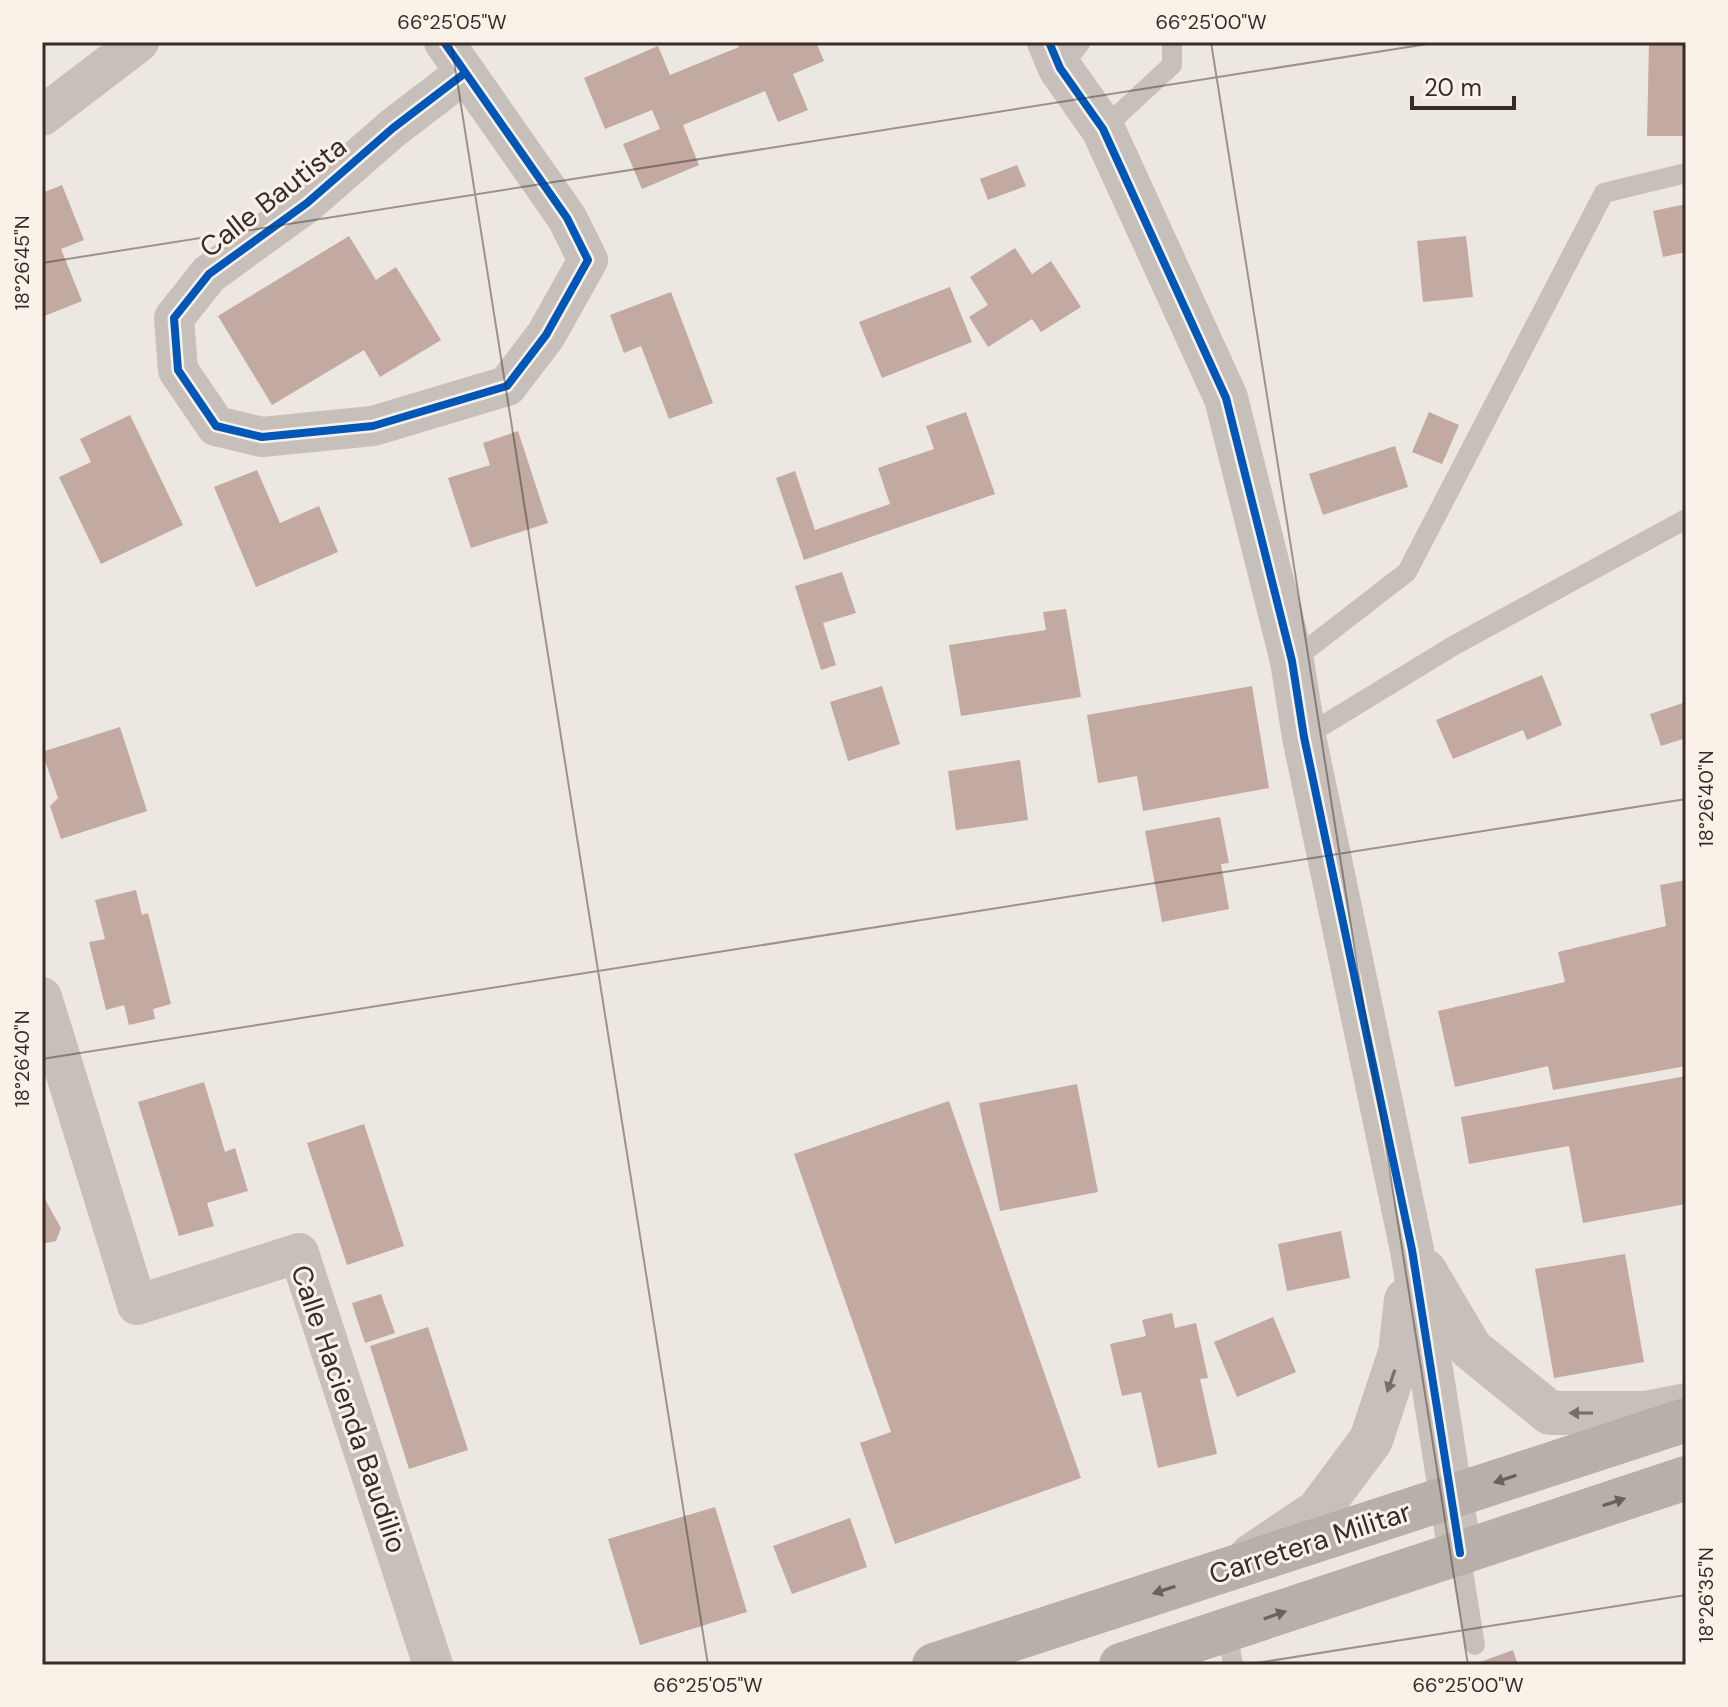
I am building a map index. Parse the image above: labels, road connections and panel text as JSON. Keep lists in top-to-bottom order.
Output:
{
  "streets": {
    "main road": ["Carretera Militar"],
    "street": ["Calle Bautista", "Calle Hacienda Baudilio"]
  },
  "scale_bar": "20 m",
  "coordinates": [
    "66°25'05\"W",
    "66°25'00\"W",
    "18°26'45\"N",
    "18°26'40\"N",
    "18°26'35\"N"
  ]
}
